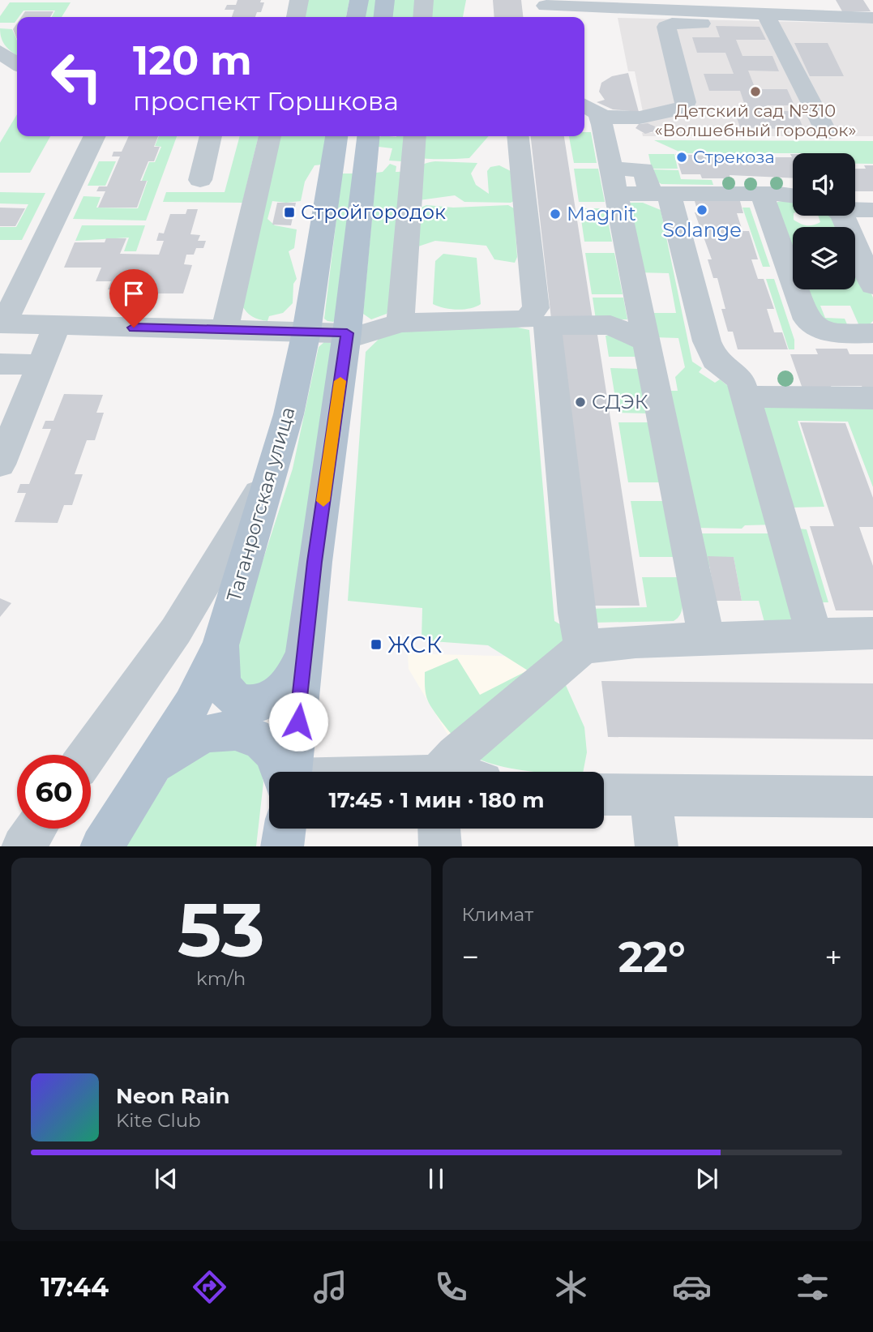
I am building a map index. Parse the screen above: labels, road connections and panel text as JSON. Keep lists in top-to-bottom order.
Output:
{
  "streets": {
    "main road": ["Таганрогская улица"]
  },
  "places": {
    "other": [
      "Детский сад №310 «Волшебный городок»",
      "Стрекоза",
      "Solange",
      "Magnit",
      "СДЭК"
    ],
    "transit": ["Стройгородок", "ЖСК"]
  },
  "page": {
    "turn": ["120 m", "проспект Горшкова"],
    "limit": "60",
    "trip": "17:45 · 1 мин · 180 m",
    "tile": [
      ["53", "km/h"],
      "Климат"
    ],
    "heat": ["−", "22°", "+"],
    "song": ["Neon Rain", "Kite Club"],
    "tabs": "17:44"
  }
}
